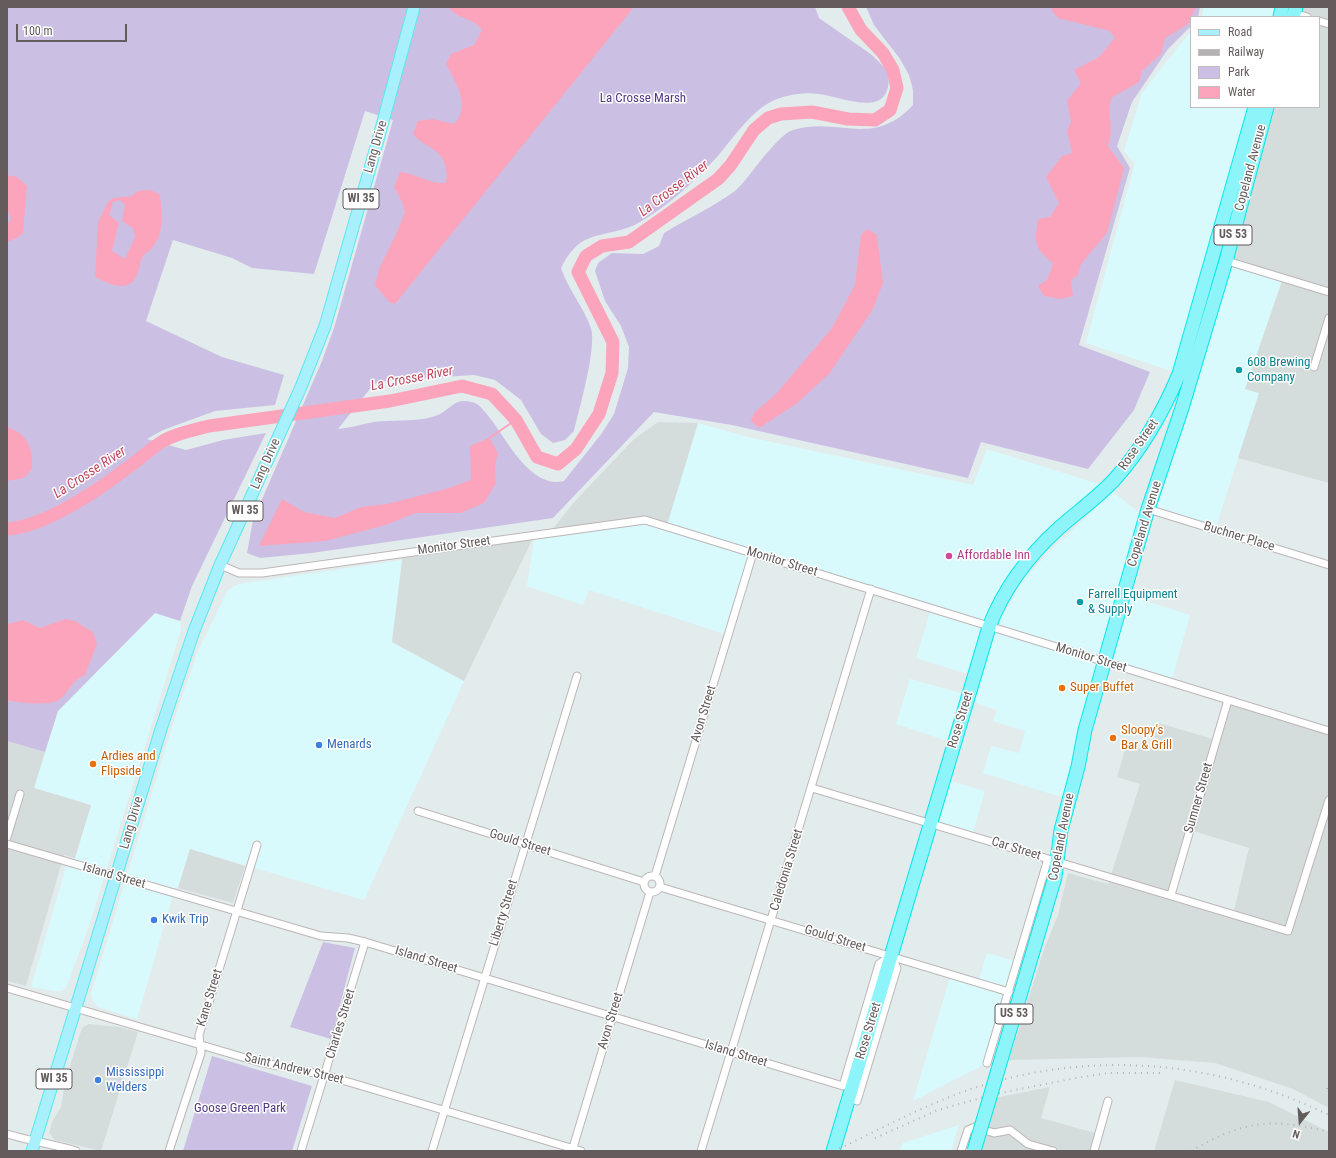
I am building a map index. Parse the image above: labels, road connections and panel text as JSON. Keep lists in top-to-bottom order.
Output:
{
  "streets": {
    "highway": ["Copeland Avenue", "US 53", "Rose Street"],
    "main road": ["Lang Drive", "WI 35"],
    "street": [
      "Buchner Place",
      "Monitor Street",
      "Avon Street",
      "Sumner Street",
      "Gould Street",
      "Car Street",
      "Caledonia Street",
      "Island Street",
      "Liberty Street",
      "Kane Street",
      "Charles Street",
      "Saint Andrew Street"
    ]
  },
  "crossings": [
    ["Lang Drive", "WI 35"],
    ["Lang Drive", "Monitor Street"],
    ["Lang Drive", "Island Street"],
    ["Lang Drive", "Saint Andrew Street"],
    ["Copeland Avenue", "Rose Street"],
    ["Copeland Avenue", "Buchner Place"],
    ["Copeland Avenue", "Monitor Street"],
    ["Copeland Avenue", "Car Street"],
    ["WI 35", "Saint Andrew Street"],
    ["Rose Street", "Monitor Street"],
    ["Rose Street", "Gould Street"],
    ["Rose Street", "Car Street"],
    ["Rose Street", "Island Street"],
    ["Monitor Street", "Avon Street"],
    ["Monitor Street", "Sumner Street"],
    ["Monitor Street", "Caledonia Street"],
    ["Avon Street", "Gould Street"],
    ["Avon Street", "Island Street"],
    ["Avon Street", "Saint Andrew Street"],
    ["Sumner Street", "Car Street"],
    ["Gould Street", "Caledonia Street"],
    ["Gould Street", "Island Street"],
    ["Gould Street", "Liberty Street"],
    ["Car Street", "Caledonia Street"],
    ["Caledonia Street", "Island Street"],
    ["Island Street", "Liberty Street"],
    ["Island Street", "Kane Street"],
    ["Island Street", "Charles Street"],
    ["Liberty Street", "Saint Andrew Street"],
    ["Kane Street", "Saint Andrew Street"],
    ["Charles Street", "Saint Andrew Street"]
  ],
  "water": ["La Crosse River"],
  "parks": ["La Crosse Marsh", "Goose Green Park"],
  "places": [
    "608 Brewing Company",
    "Affordable Inn",
    "Farrell Equipment & Supply",
    "Super Buffet",
    "Sloopy's Bar & Grill",
    "Menards",
    "Ardies and Flipside",
    "Kwik Trip",
    "Mississippi Welders"
  ],
  "legend": [
    "Road",
    "Railway",
    "Park",
    "Water"
  ],
  "scale_bar": "100 m",
  "north": "bottom"
}
